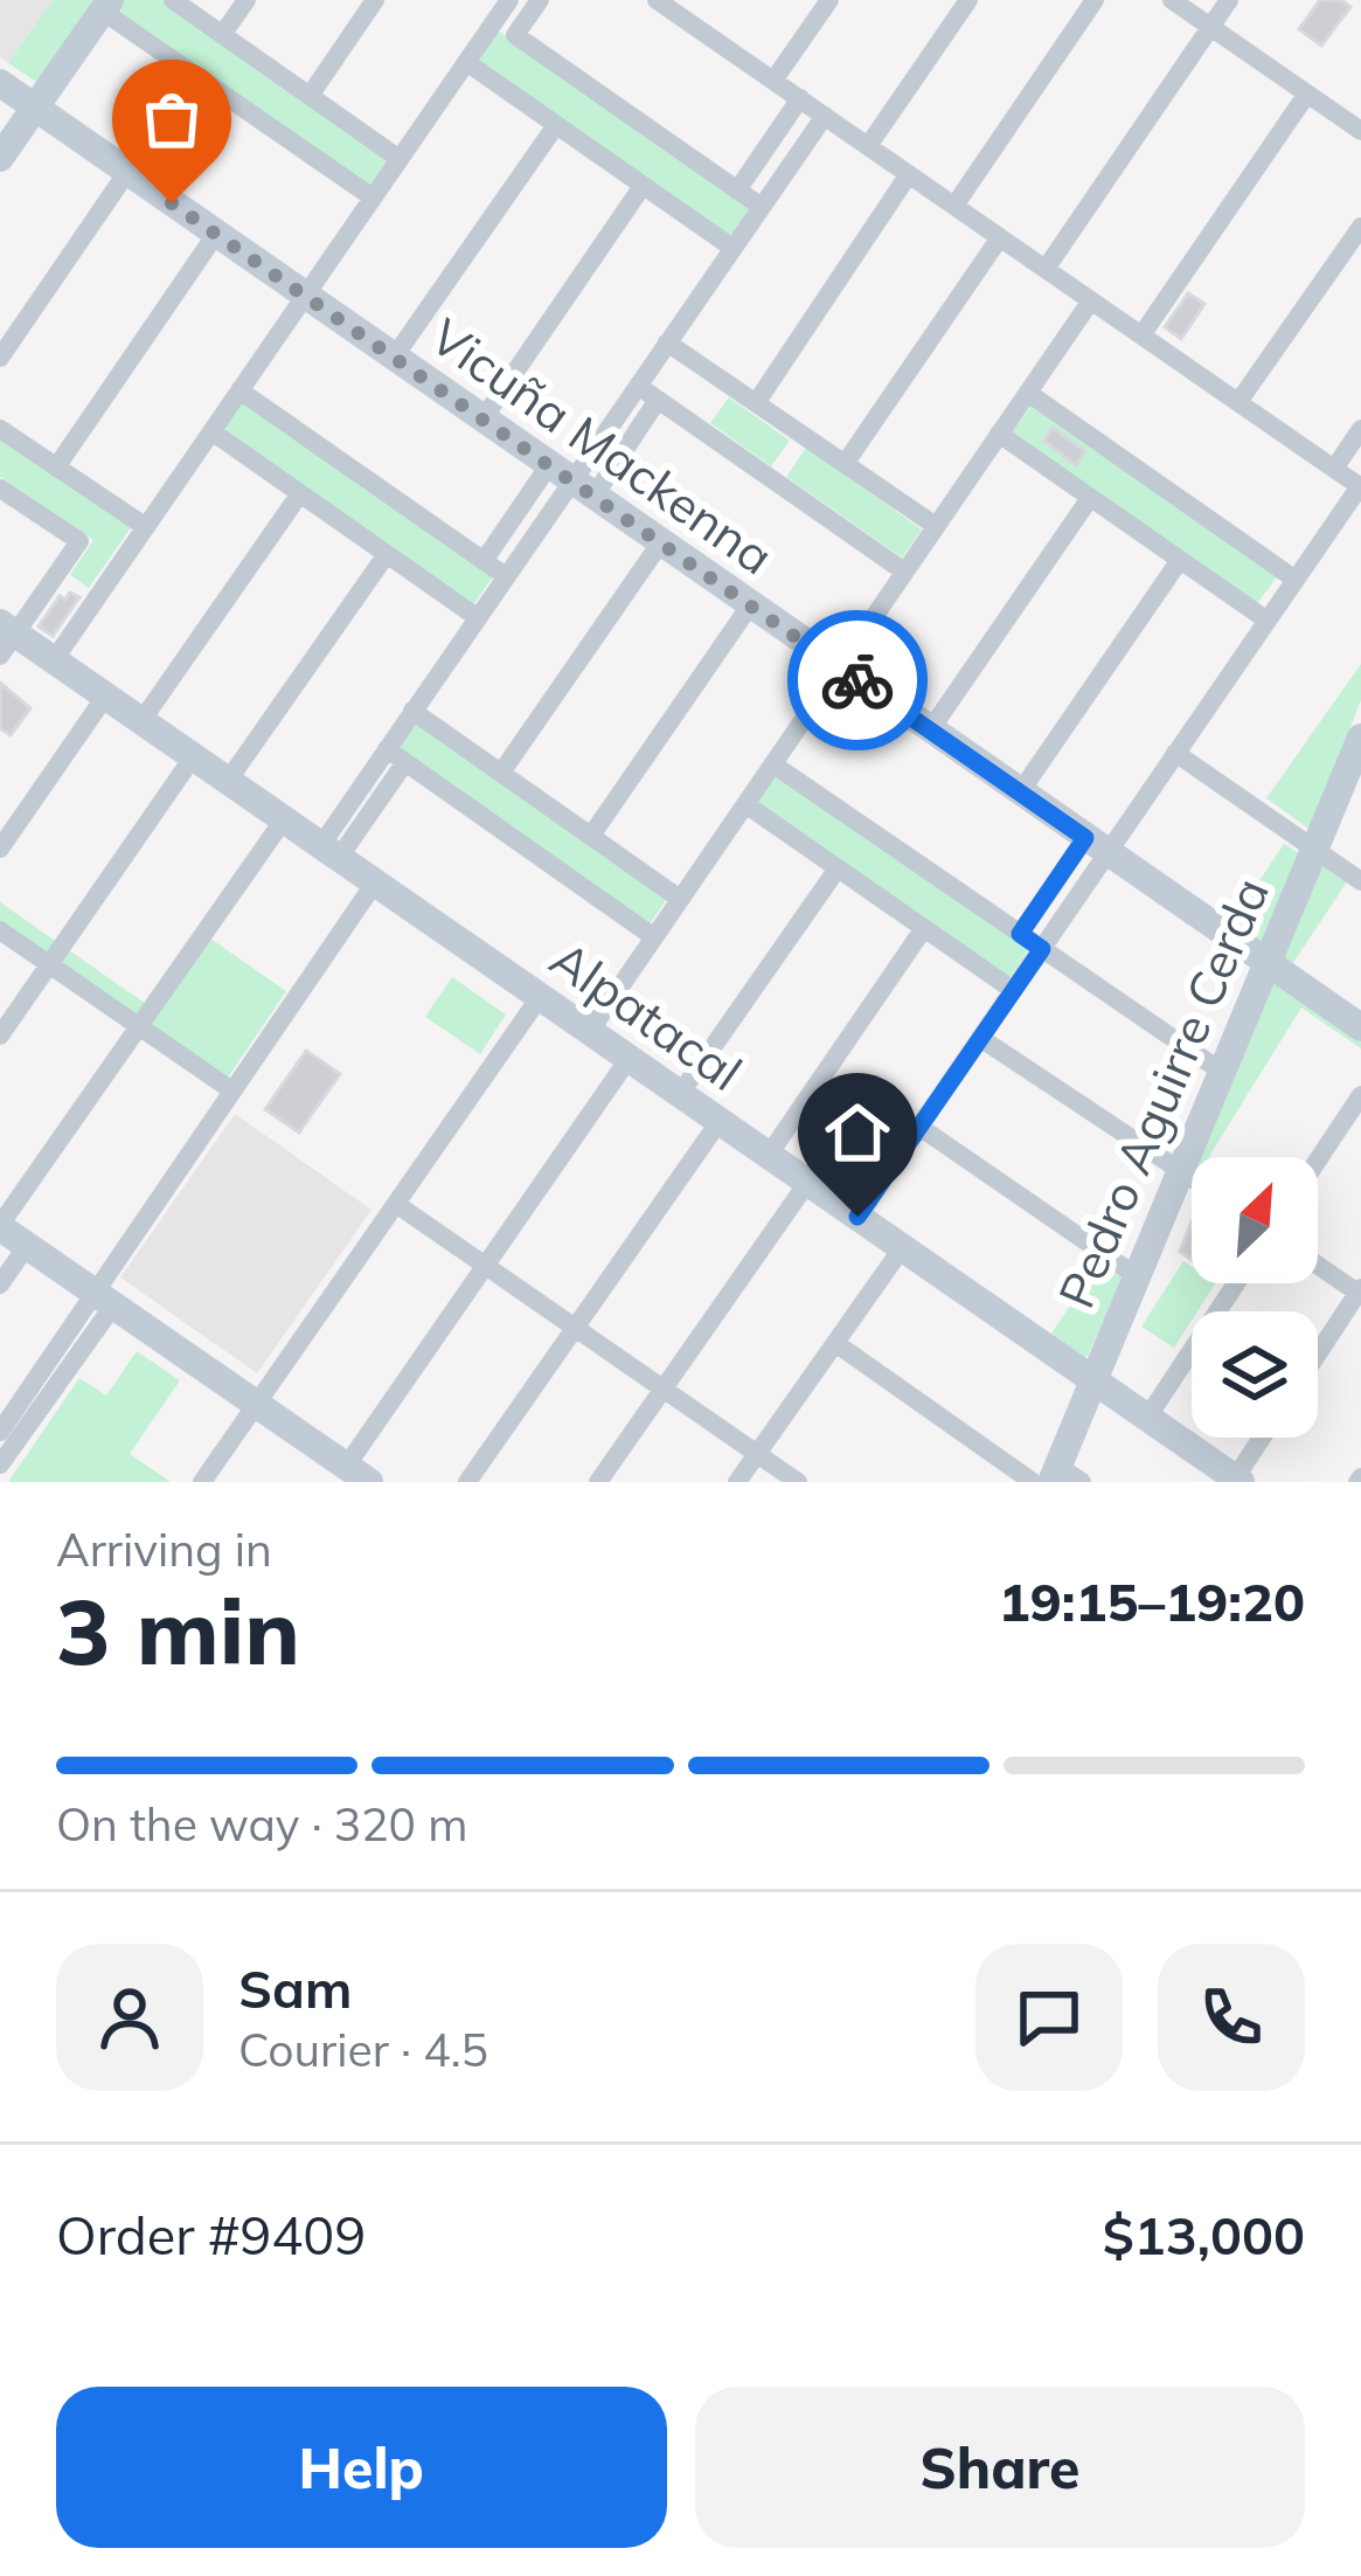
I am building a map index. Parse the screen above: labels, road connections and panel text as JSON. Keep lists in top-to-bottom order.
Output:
{
  "streets": {
    "main road": ["Vicuña Mackenna", "Alpatacal", "Pedro Aguirre Cerda"]
  },
  "crossings": [
    ["Vicuña Mackenna", "Pedro Aguirre Cerda"],
    ["Alpatacal", "Pedro Aguirre Cerda"]
  ],
  "north": "top right",
  "page": {
    "heading": ["3 min", "Arriving in", "19:15–19:20"],
    "panel": [
      "Sam",
      "Courier · 4.5",
      "Order #9409",
      "$13,000"
    ],
    "bar": "On the way · 320 m",
    "buttons": ["Help", "Share"]
  }
}
